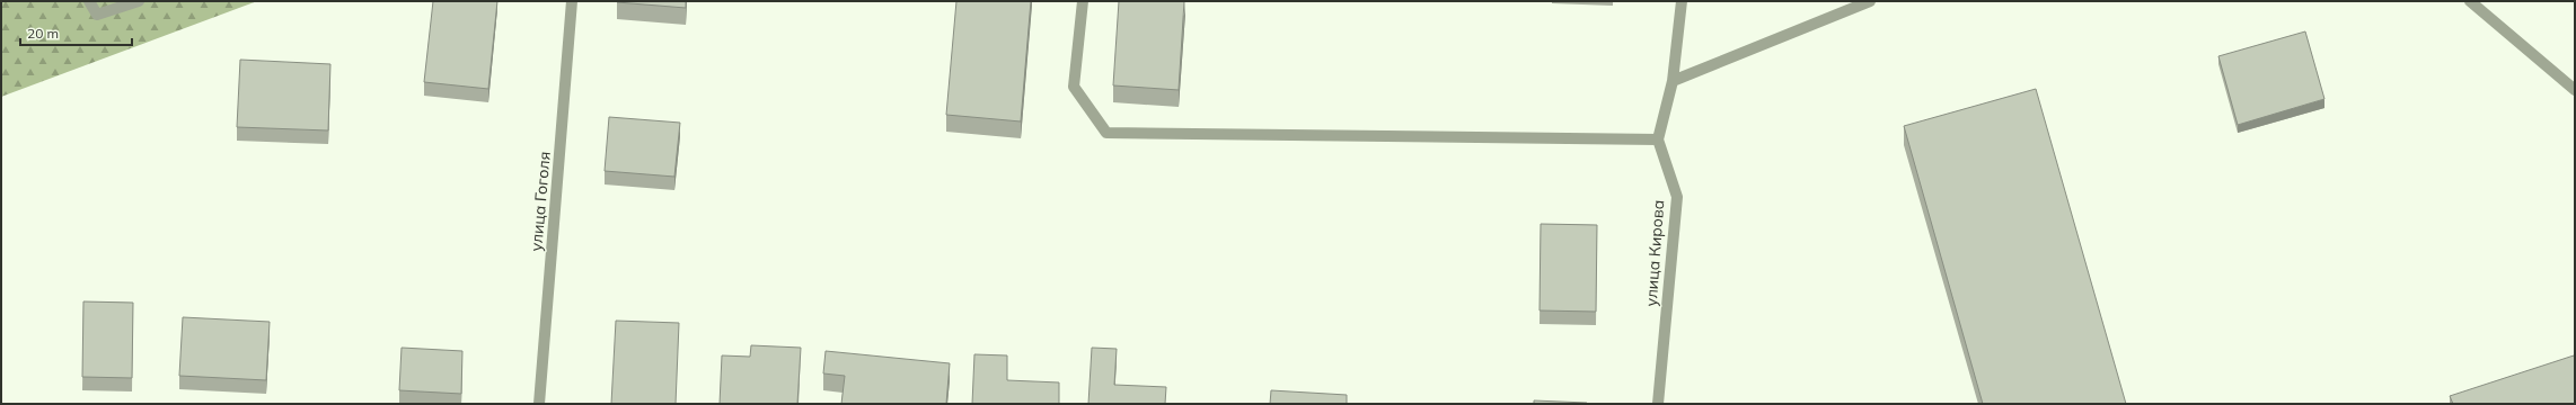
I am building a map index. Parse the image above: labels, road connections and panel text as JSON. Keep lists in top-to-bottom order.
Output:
{
  "streets": {
    "street": ["улица Гоголя", "улица Кирова"]
  },
  "scale_bar": "20 m"
}
